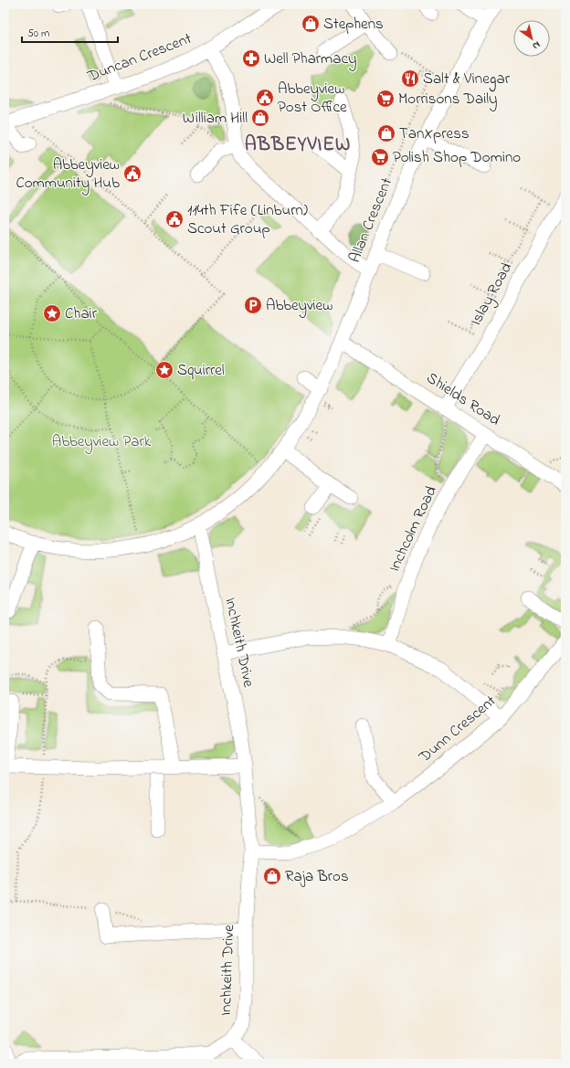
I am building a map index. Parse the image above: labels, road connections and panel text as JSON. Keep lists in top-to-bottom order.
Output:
{
  "streets": {
    "street": [
      "Duncan Crescent",
      "Allan Crescent",
      "Islay Road",
      "Shields Road",
      "Inchcolm Road",
      "Inchkeith Drive",
      "Dunn Crescent"
    ]
  },
  "crossings": [
    ["Allan Crescent", "Shields Road"],
    ["Allan Crescent", "Inchkeith Drive"],
    ["Islay Road", "Shields Road"],
    ["Shields Road", "Inchcolm Road"],
    ["Inchkeith Drive", "Dunn Crescent"]
  ],
  "districts": ["ABBEYVIEW"],
  "parks": ["Abbeyview Park"],
  "places": {
    "shop": [
      "Stephens",
      "William Hill",
      "TanXpress",
      "Raja Bros"
    ],
    "pharmacy": ["Well Pharmacy"],
    "restaurant": ["Salt & Vinegar"],
    "public building": ["Abbeyview Post Office", "Abbeyview Community Hub", "114th Fife (Linburn) Scout Group"],
    "supermarket": ["Morrisons Daily", "Polish Shop Domino"],
    "parking": ["Abbeyview"],
    "place": ["Chair", "Squirrel"]
  },
  "scale_bar": "50 m",
  "north": "bottom right"
}
